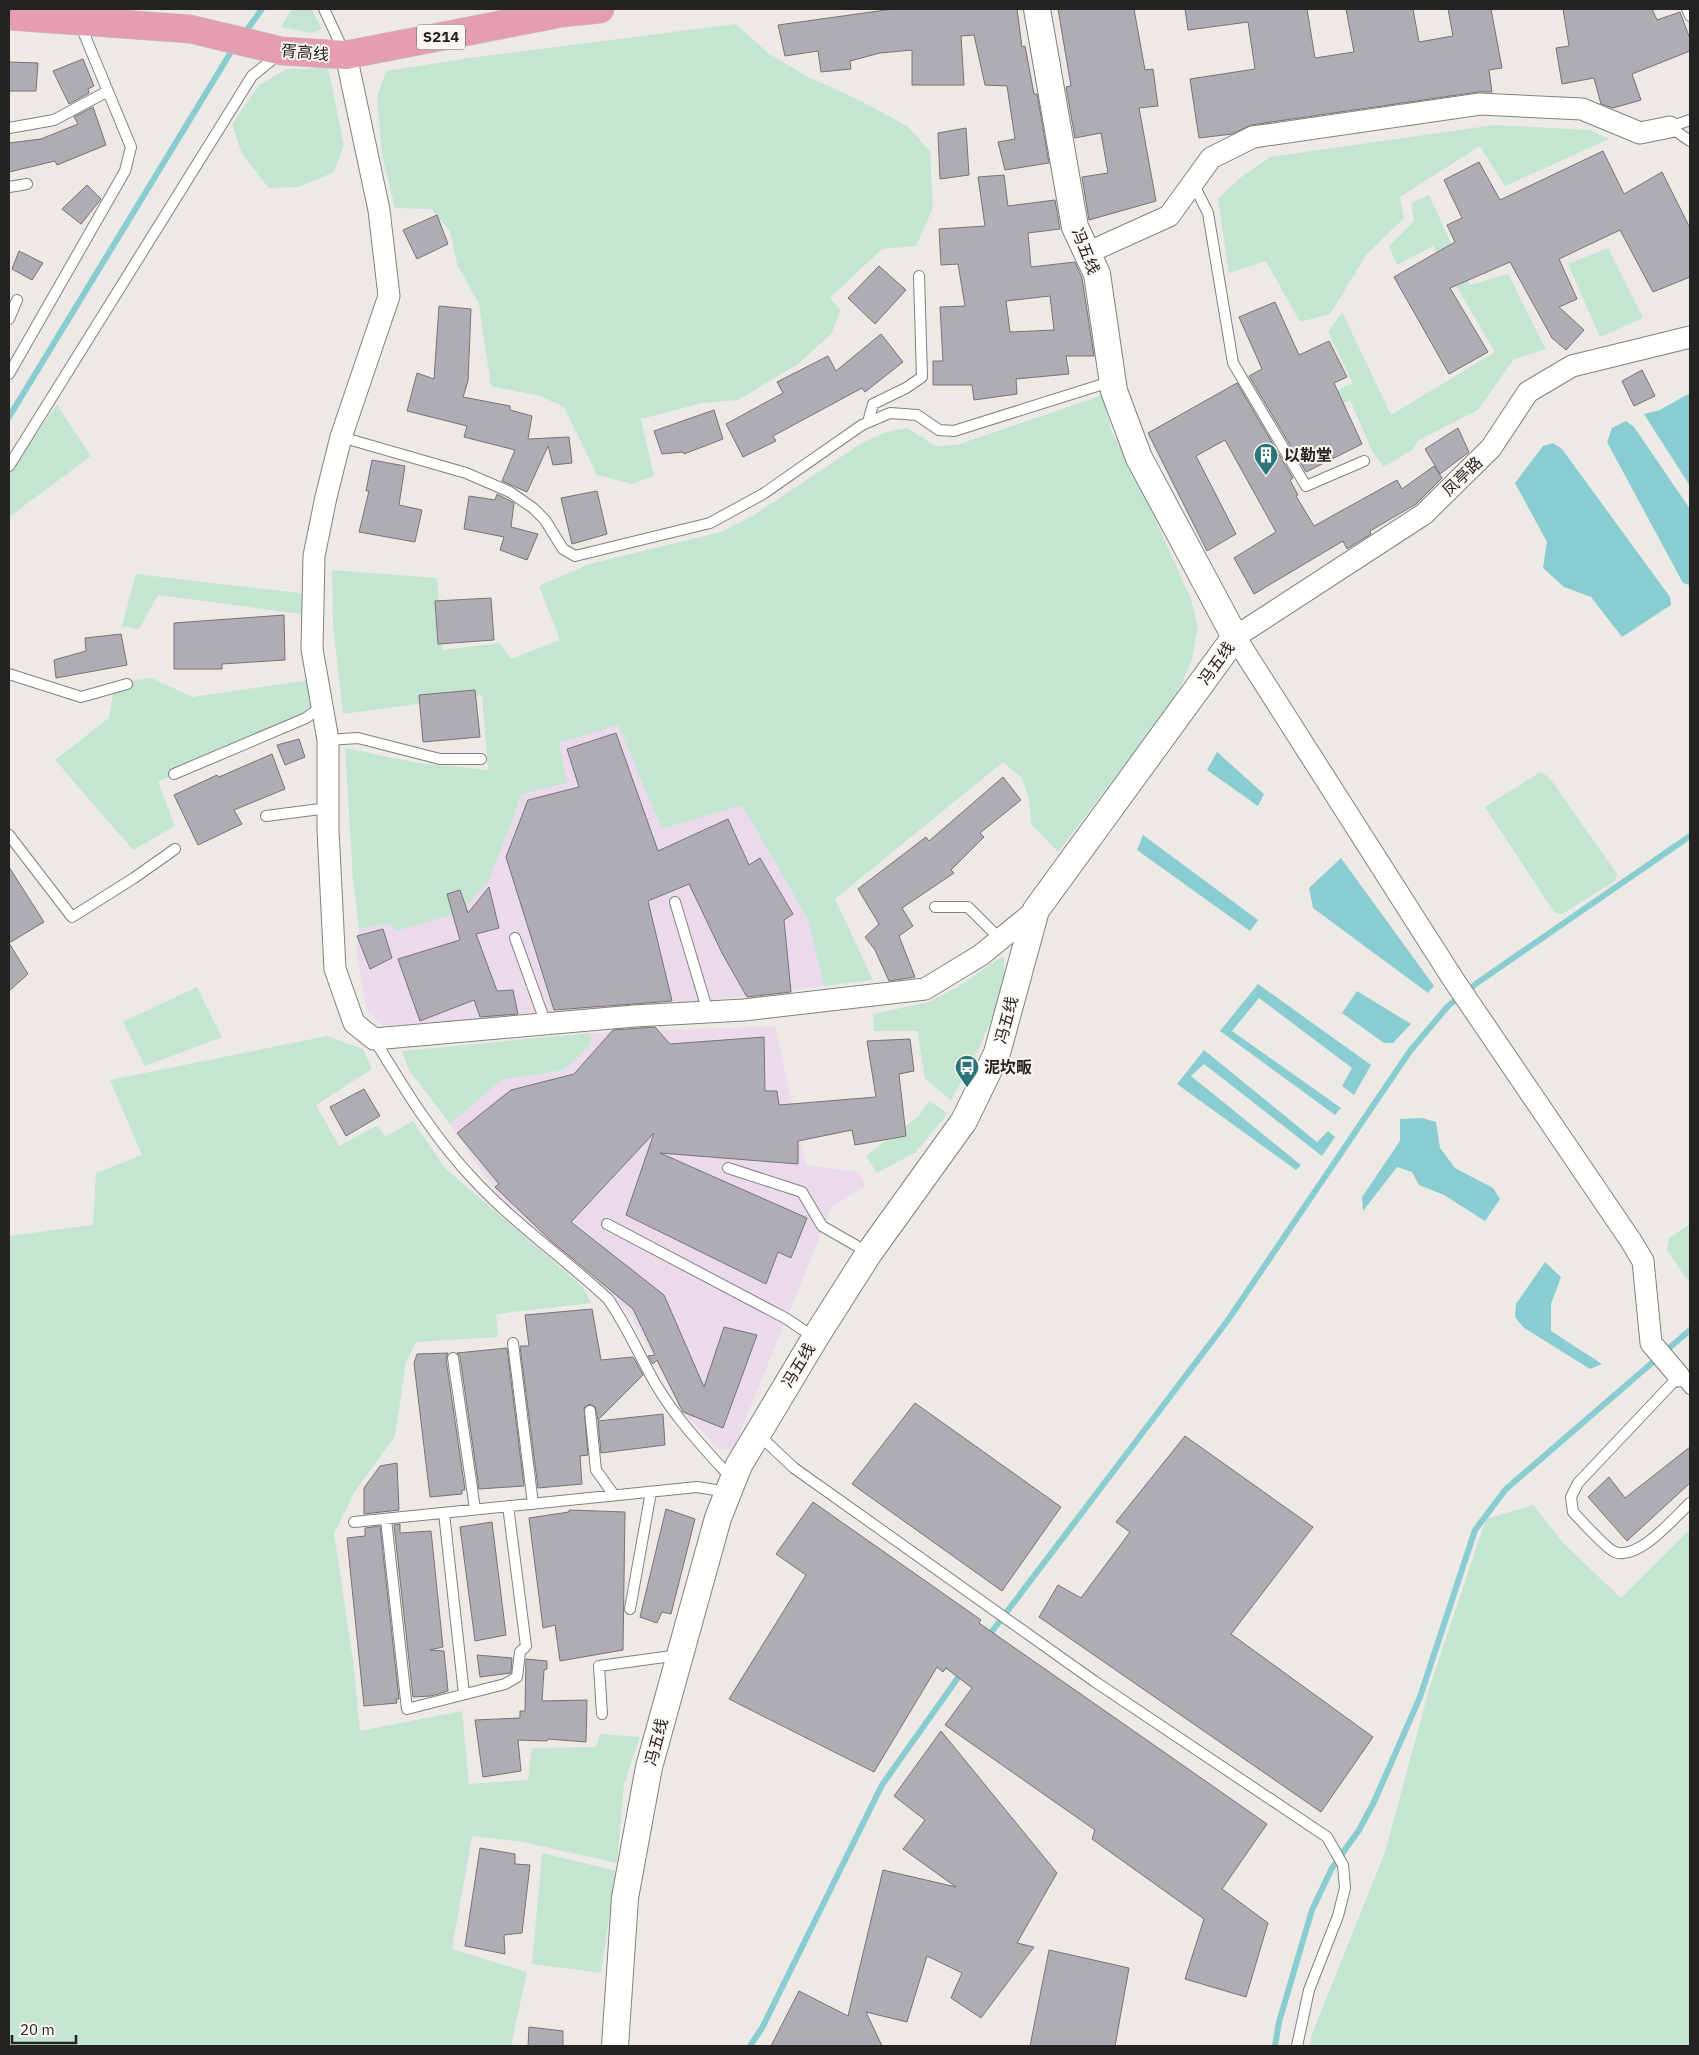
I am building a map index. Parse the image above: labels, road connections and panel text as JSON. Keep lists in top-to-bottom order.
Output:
{
  "streets": {
    "main road": ["S214", "胥高线"],
    "street": ["冯五线", "凤亭路"]
  },
  "crossings": [
    ["冯五线", "凤亭路"]
  ],
  "places": {
    "building": ["以勒堂"],
    "bus stop": ["泥坎畈"]
  },
  "scale_bar": "20 m"
}
